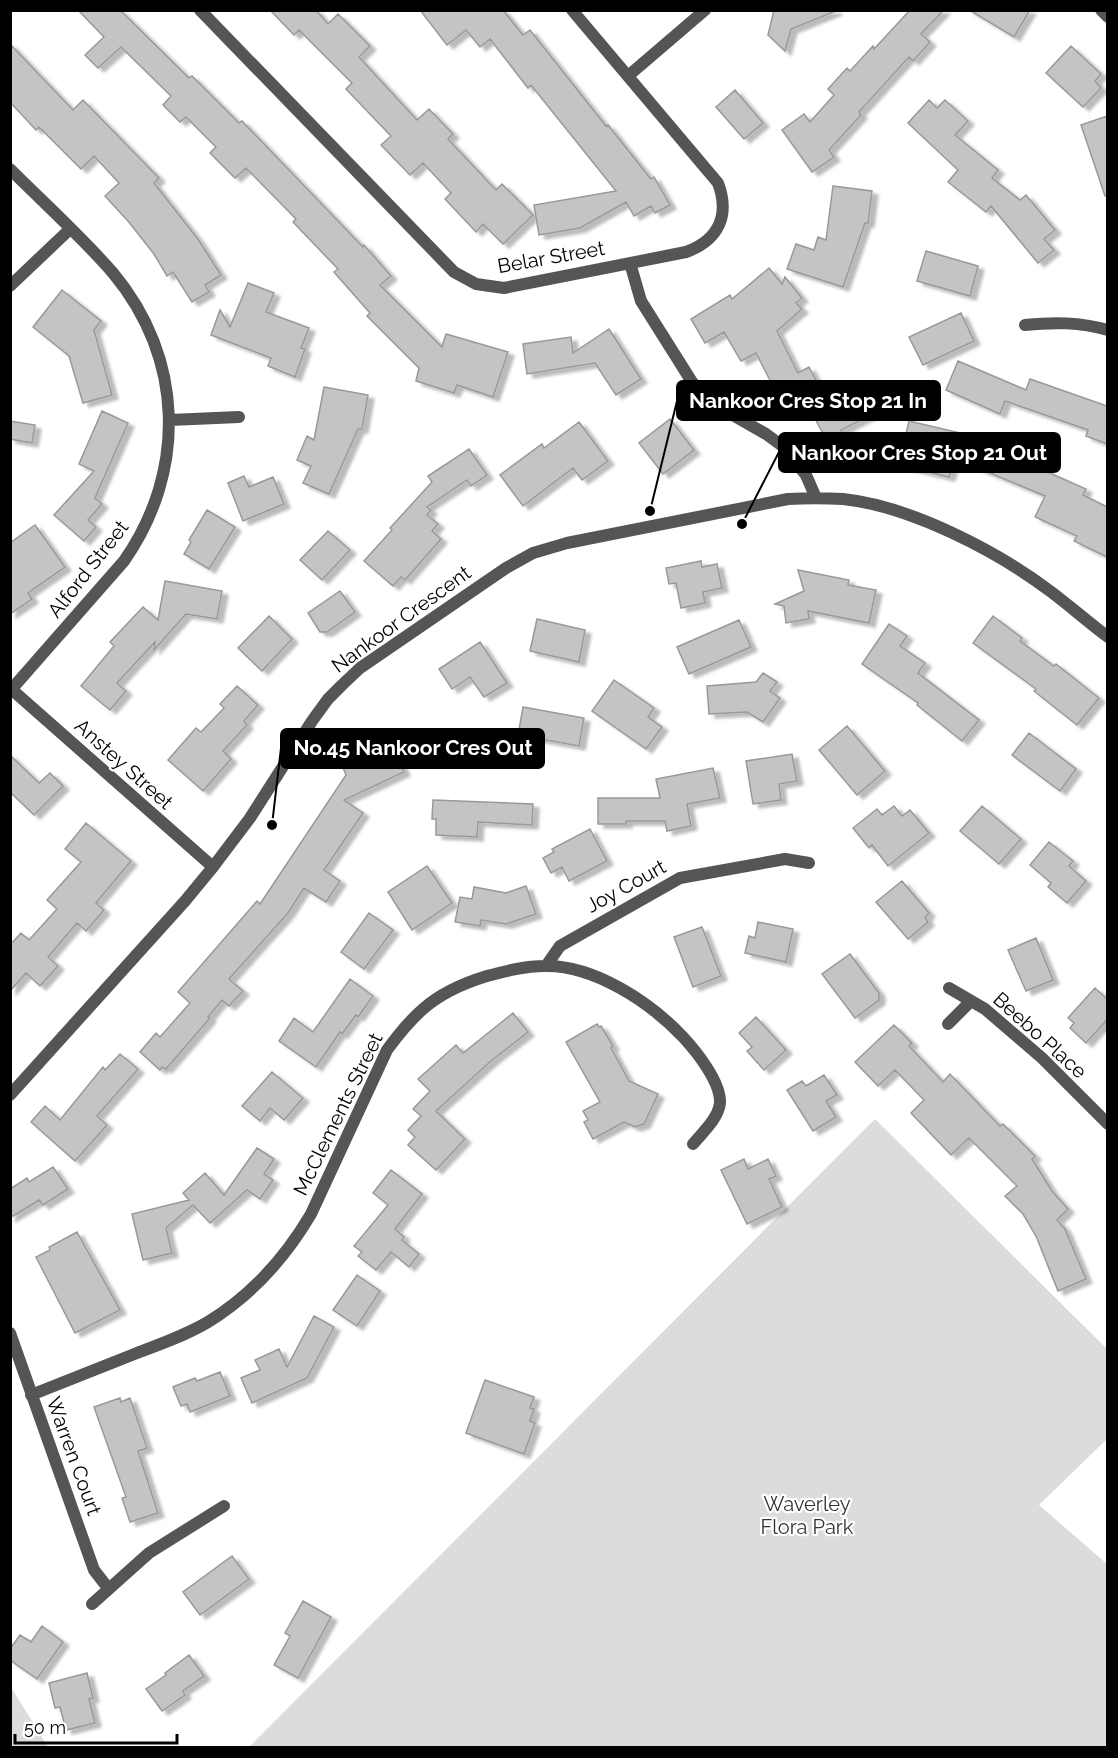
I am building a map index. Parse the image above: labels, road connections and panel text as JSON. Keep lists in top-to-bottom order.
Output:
{
  "streets": {
    "street": [
      "Belar Street",
      "Alford Street",
      "Nankoor Crescent",
      "Anstey Street",
      "Joy Court",
      "Beebo Place",
      "McClements Street",
      "Warren Court"
    ]
  },
  "crossings": [
    ["Alford Street", "Anstey Street"],
    ["Nankoor Crescent", "Anstey Street"],
    ["Joy Court", "McClements Street"],
    ["McClements Street", "Warren Court"]
  ],
  "parks": ["Waverley Flora Park"],
  "places": ["Nankoor Cres Stop 21 In", "Nankoor Cres Stop 21 Out", "No.45 Nankoor Cres Out"],
  "scale_bar": "50 m"
}
